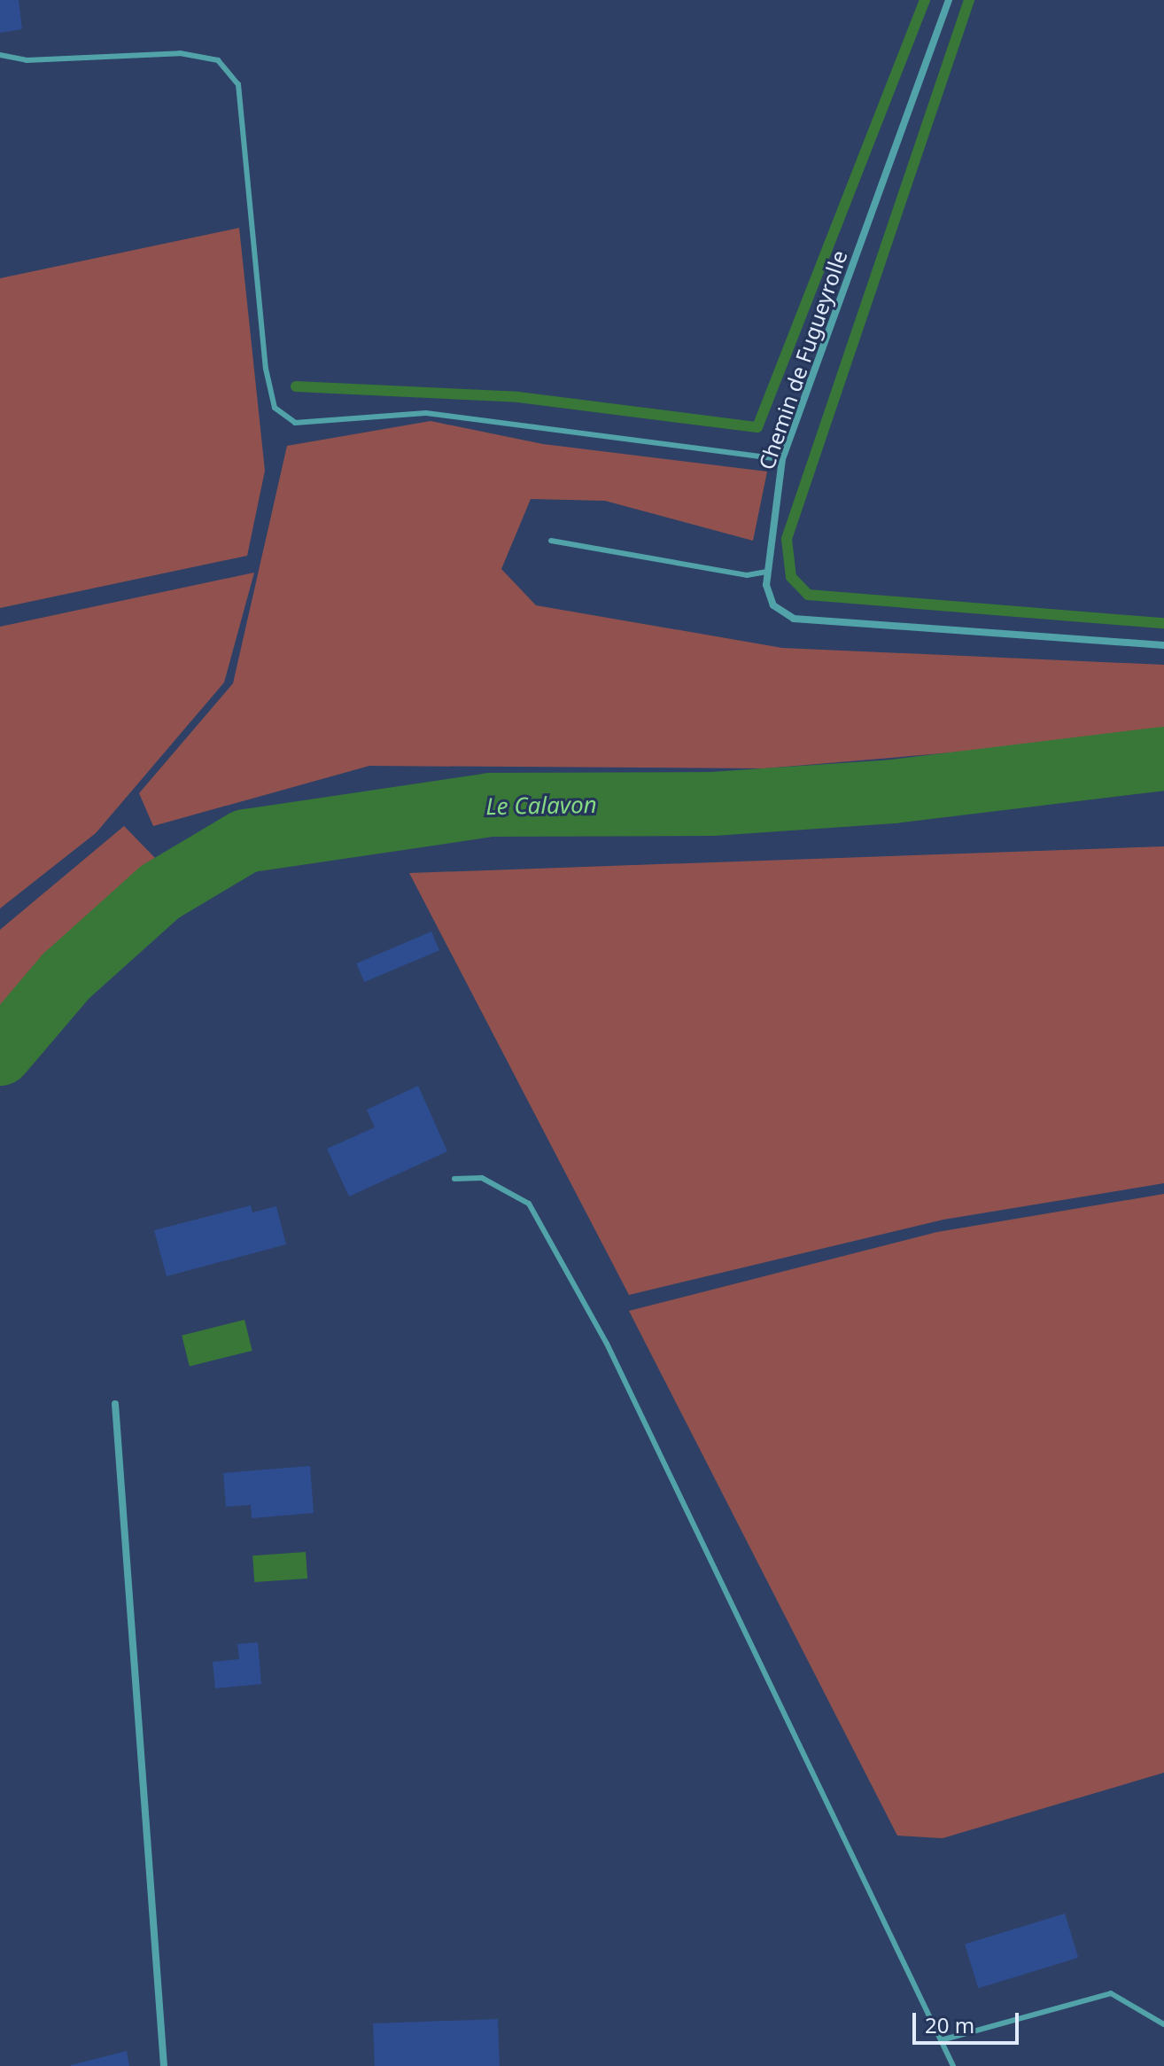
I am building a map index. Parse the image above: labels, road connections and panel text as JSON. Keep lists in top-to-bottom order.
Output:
{
  "streets": {
    "street": ["Chemin de Fugueyrolle"]
  },
  "water": ["Le Calavon"],
  "scale_bar": "20 m"
}
